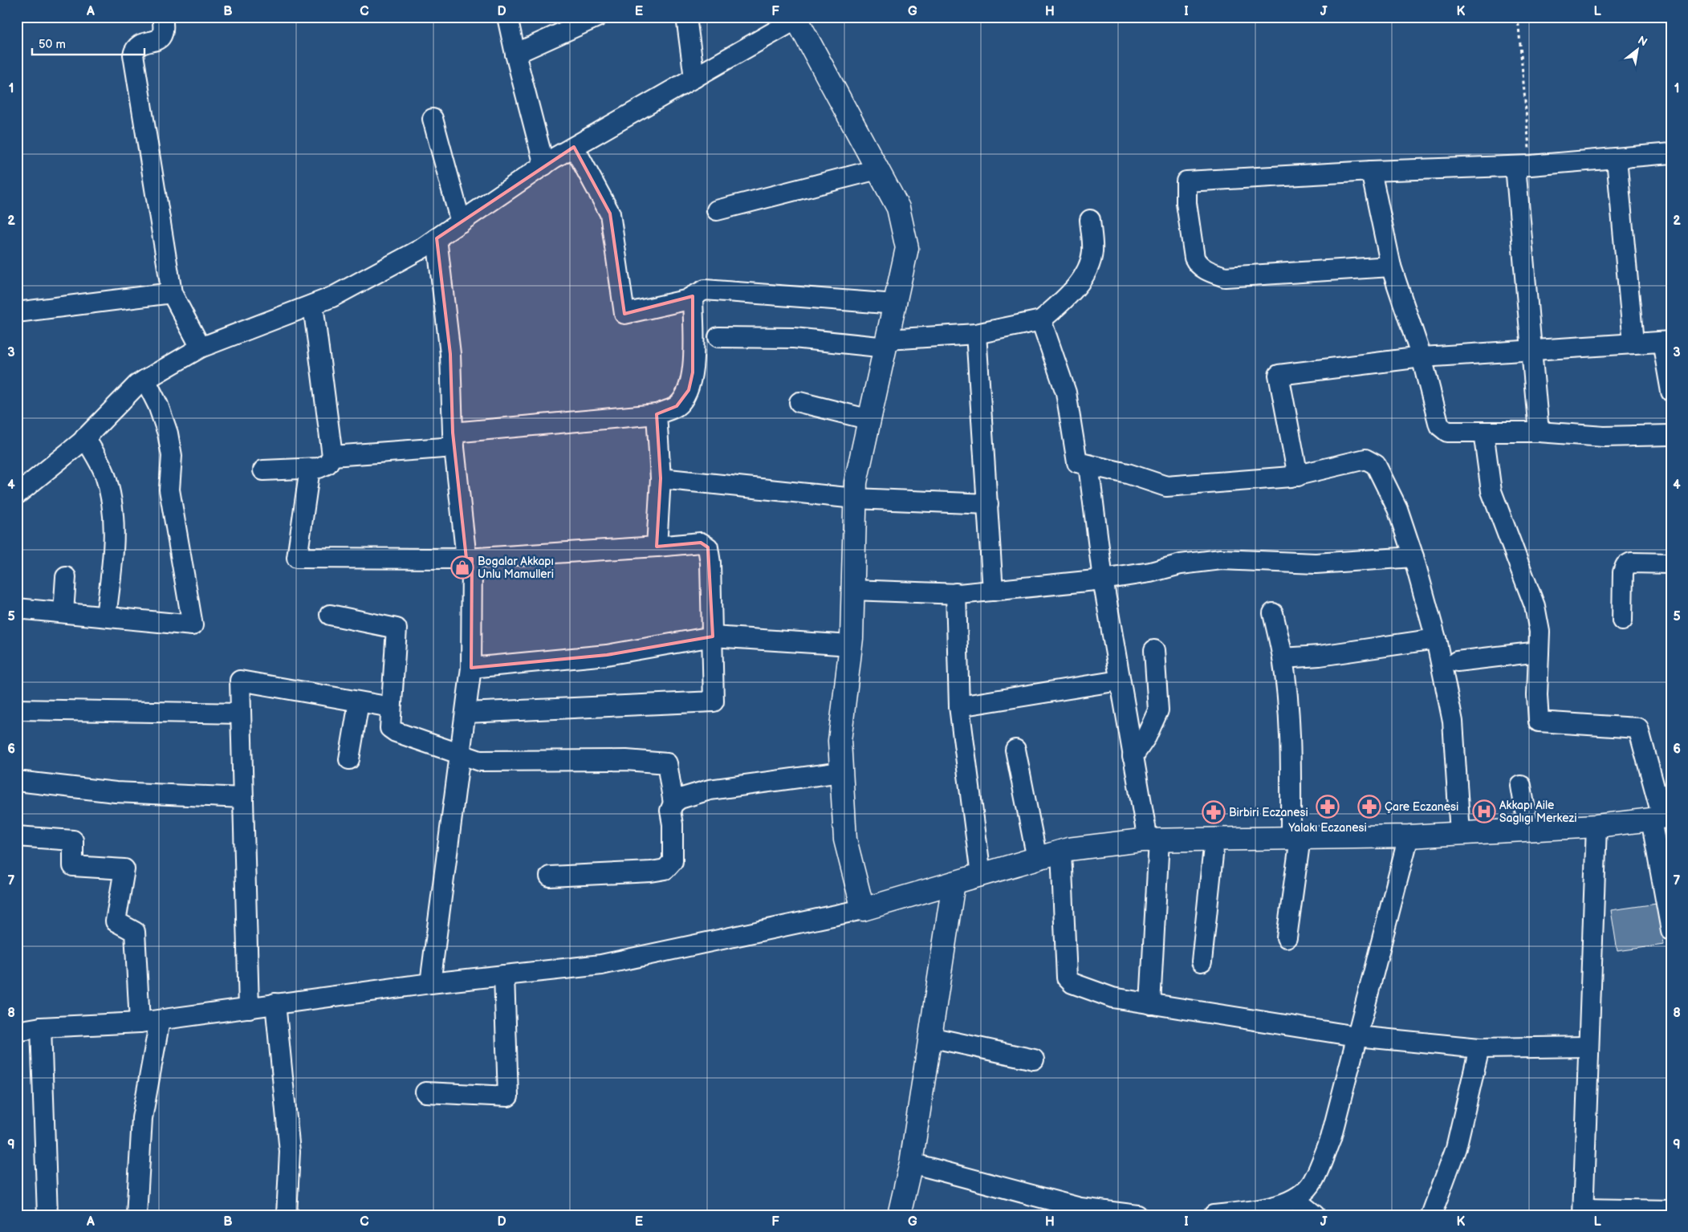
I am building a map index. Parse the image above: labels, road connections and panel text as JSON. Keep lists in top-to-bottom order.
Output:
{
  "places": {
    "shop": ["Bogalar Akkapı Unlu Mamulleri"],
    "pharmacy": ["Yalakı Eczanesi", "Çare Eczanesi", "Birbiri Eczanesi"],
    "hospital": ["Akkapı Aile Saglıgı Merkezi"]
  },
  "scale_bar": "50 m",
  "north": "top right",
  "grid": {
    "columns": [
      "A",
      "B",
      "C",
      "D",
      "E",
      "F",
      "G",
      "H",
      "I",
      "J",
      "K",
      "L"
    ],
    "rows": [
      "1",
      "2",
      "3",
      "4",
      "5",
      "6",
      "7",
      "8",
      "9"
    ]
  }
}
